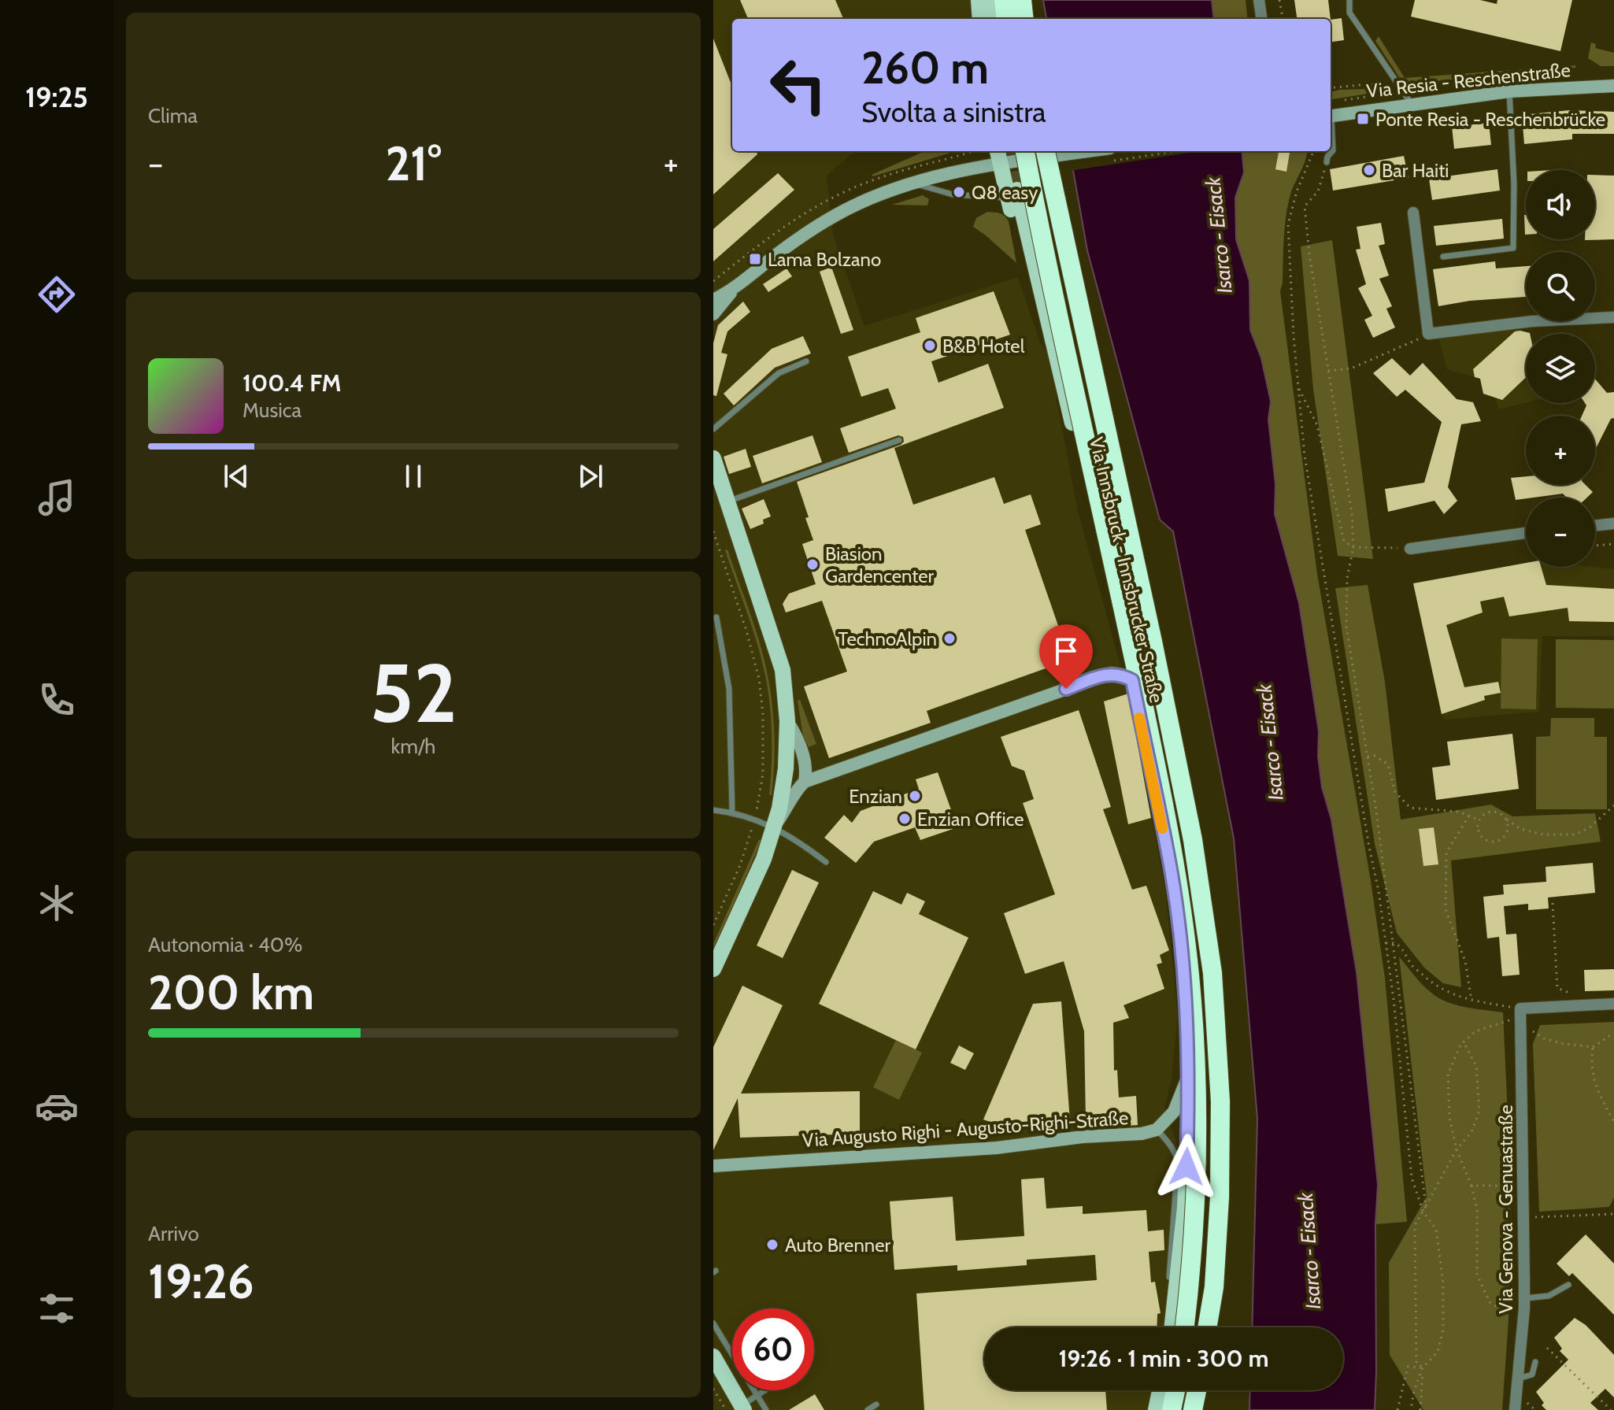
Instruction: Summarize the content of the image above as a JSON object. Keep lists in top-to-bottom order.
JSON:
{
  "streets": {
    "main road": ["Via Resia - Reschenstraße", "Via Innsbruck - Innsbrucker Straße", "Via Augusto Righi - Augusto-Righi-Straße"],
    "street": ["Via Genova - Genuastraße"]
  },
  "crossings": [
    ["Via Innsbruck - Innsbrucker Straße", "Via Augusto Righi - Augusto-Righi-Straße"]
  ],
  "water": ["Isarco - Eisack"],
  "places": {
    "transit": ["Ponte Resia - Reschenbrücke", "Lama Bolzano"],
    "other": [
      "Bar Haiti",
      "Q8 easy",
      "B&B Hotel",
      "Biasion Gardencenter",
      "TechnoAlpin",
      "Enzian",
      "Enzian Office",
      "Auto Brenner"
    ]
  },
  "page": {
    "tabs": "19:25",
    "tile": [
      "Clima",
      ["52", "km/h"],
      ["Autonomia · 40%", "200 km"],
      ["Arrivo", "19:26"]
    ],
    "turn": ["260 m", "Svolta a sinistra"],
    "heat": ["−", "21°", "+"],
    "map_buttons": ["+", "−"],
    "song": ["100.4 FM", "Musica"],
    "limit": "60",
    "trip": "19:26 · 1 min · 300 m"
  }
}
